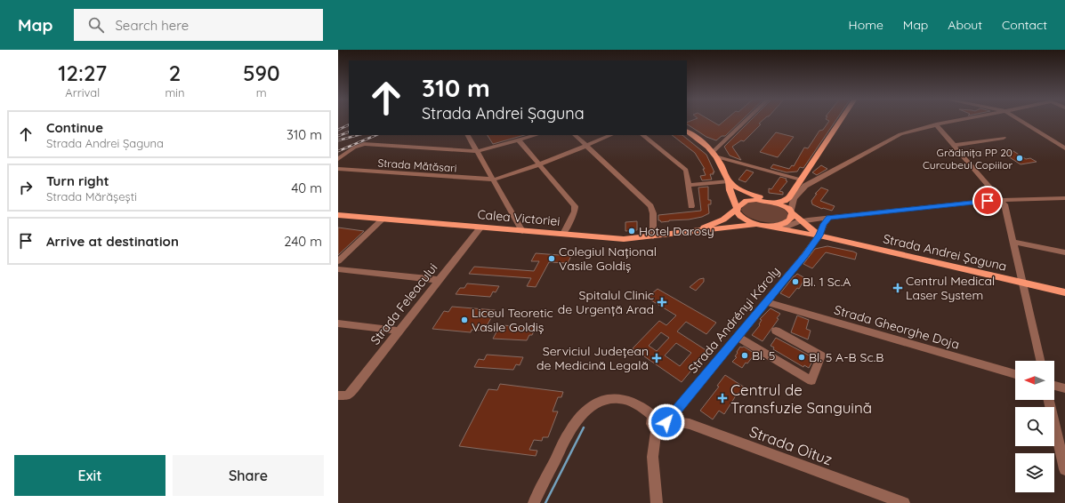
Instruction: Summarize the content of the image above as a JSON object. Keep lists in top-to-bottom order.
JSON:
{
  "streets": {
    "main road": ["Calea Victoriei", "Strada Andrei Șaguna"],
    "street": [
      "Strada Mătăsari",
      "Strada Feleacului",
      "Strada Andrényi Károly",
      "Strada Gheorghe Doja",
      "Strada Oituz"
    ]
  },
  "crossings": [
    ["Calea Victoriei", "Strada Andrei Șaguna"],
    ["Calea Victoriei", "Strada Feleacului"],
    ["Strada Andrei Șaguna", "Strada Andrényi Károly"],
    ["Strada Andrényi Károly", "Strada Gheorghe Doja"],
    ["Strada Andrényi Károly", "Strada Oituz"]
  ],
  "places": {
    "other": [
      "Grădinița PP 20 Curcubeul Copiilor",
      "Hotel Darosy",
      "Colegiul Național Vasile Goldiș",
      "Bl. 1 Sc.A",
      "Liceul Teoretic Vasile Goldiș",
      "Bl. 5",
      "Bl. 5 A-B Sc.B"
    ],
    "health": [
      "Centrul Medical Laser System",
      "Spitalul Clinic de Urgență Arad",
      "Serviciul Județean de Medicină Legală",
      "Centrul de Transfuzie Sanguină"
    ]
  },
  "north": "left",
  "page": {
    "header": "Map",
    "search": "Search here",
    "nav": [
      "Home",
      "Map",
      "About",
      "Contact"
    ],
    "eta": [
      "12:27",
      "Arrival",
      "2",
      "min",
      "590",
      "m"
    ],
    "turn": ["310 m", "Strada Andrei Șaguna"],
    "list": [
      {
        "name": "Continue",
        "note": "Strada Andrei Șaguna",
        "value": "310 m"
      },
      {
        "name": "Turn right",
        "note": "Strada Mărășești",
        "value": "40 m"
      },
      {
        "name": "Arrive at destination",
        "value": "240 m"
      }
    ],
    "buttons": ["Exit", "Share"]
  }
}
